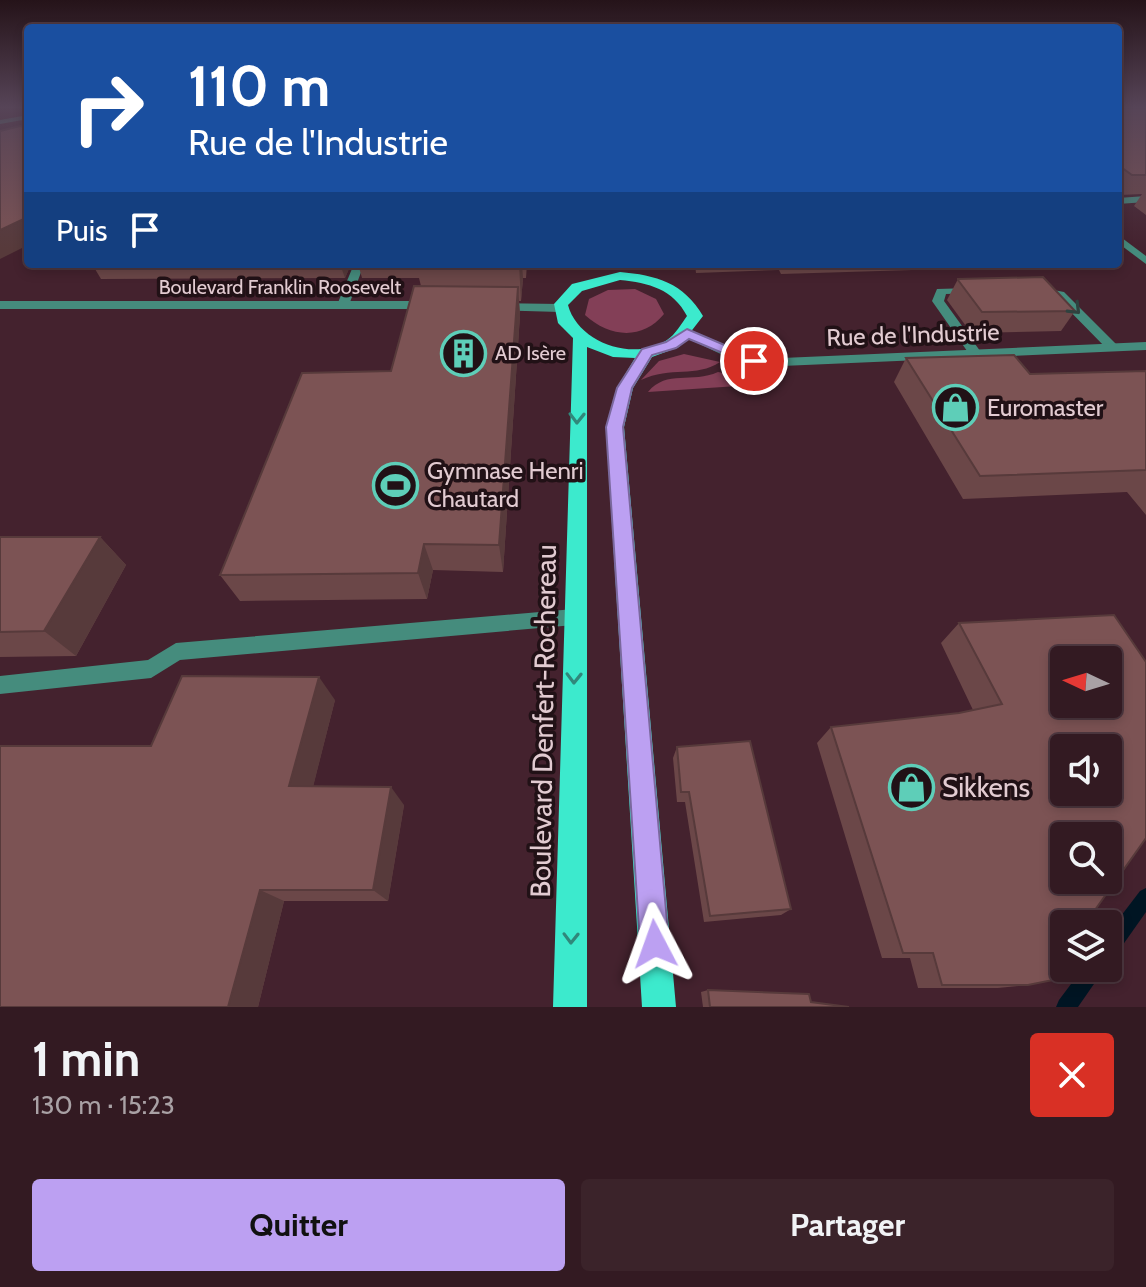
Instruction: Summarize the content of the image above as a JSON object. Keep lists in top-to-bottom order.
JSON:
{
  "streets": {
    "main road": ["Boulevard Denfert-Rochereau"],
    "street": ["Boulevard Franklin Roosevelt", "Rue de l'Industrie"]
  },
  "crossings": [
    ["Rue de l'Industrie", "Boulevard Denfert-Rochereau"]
  ],
  "places": {
    "building": ["AD Isère"],
    "shop": ["Euromaster", "Sikkens"],
    "sports": ["Gymnase Henri Chautard"]
  },
  "north": "left",
  "page": {
    "turn": ["110 m", "Rue de l'Industrie"],
    "then": "Puis",
    "heading": ["1 min", "130 m · 15:23"],
    "buttons": ["Quitter", "Partager"]
  }
}
